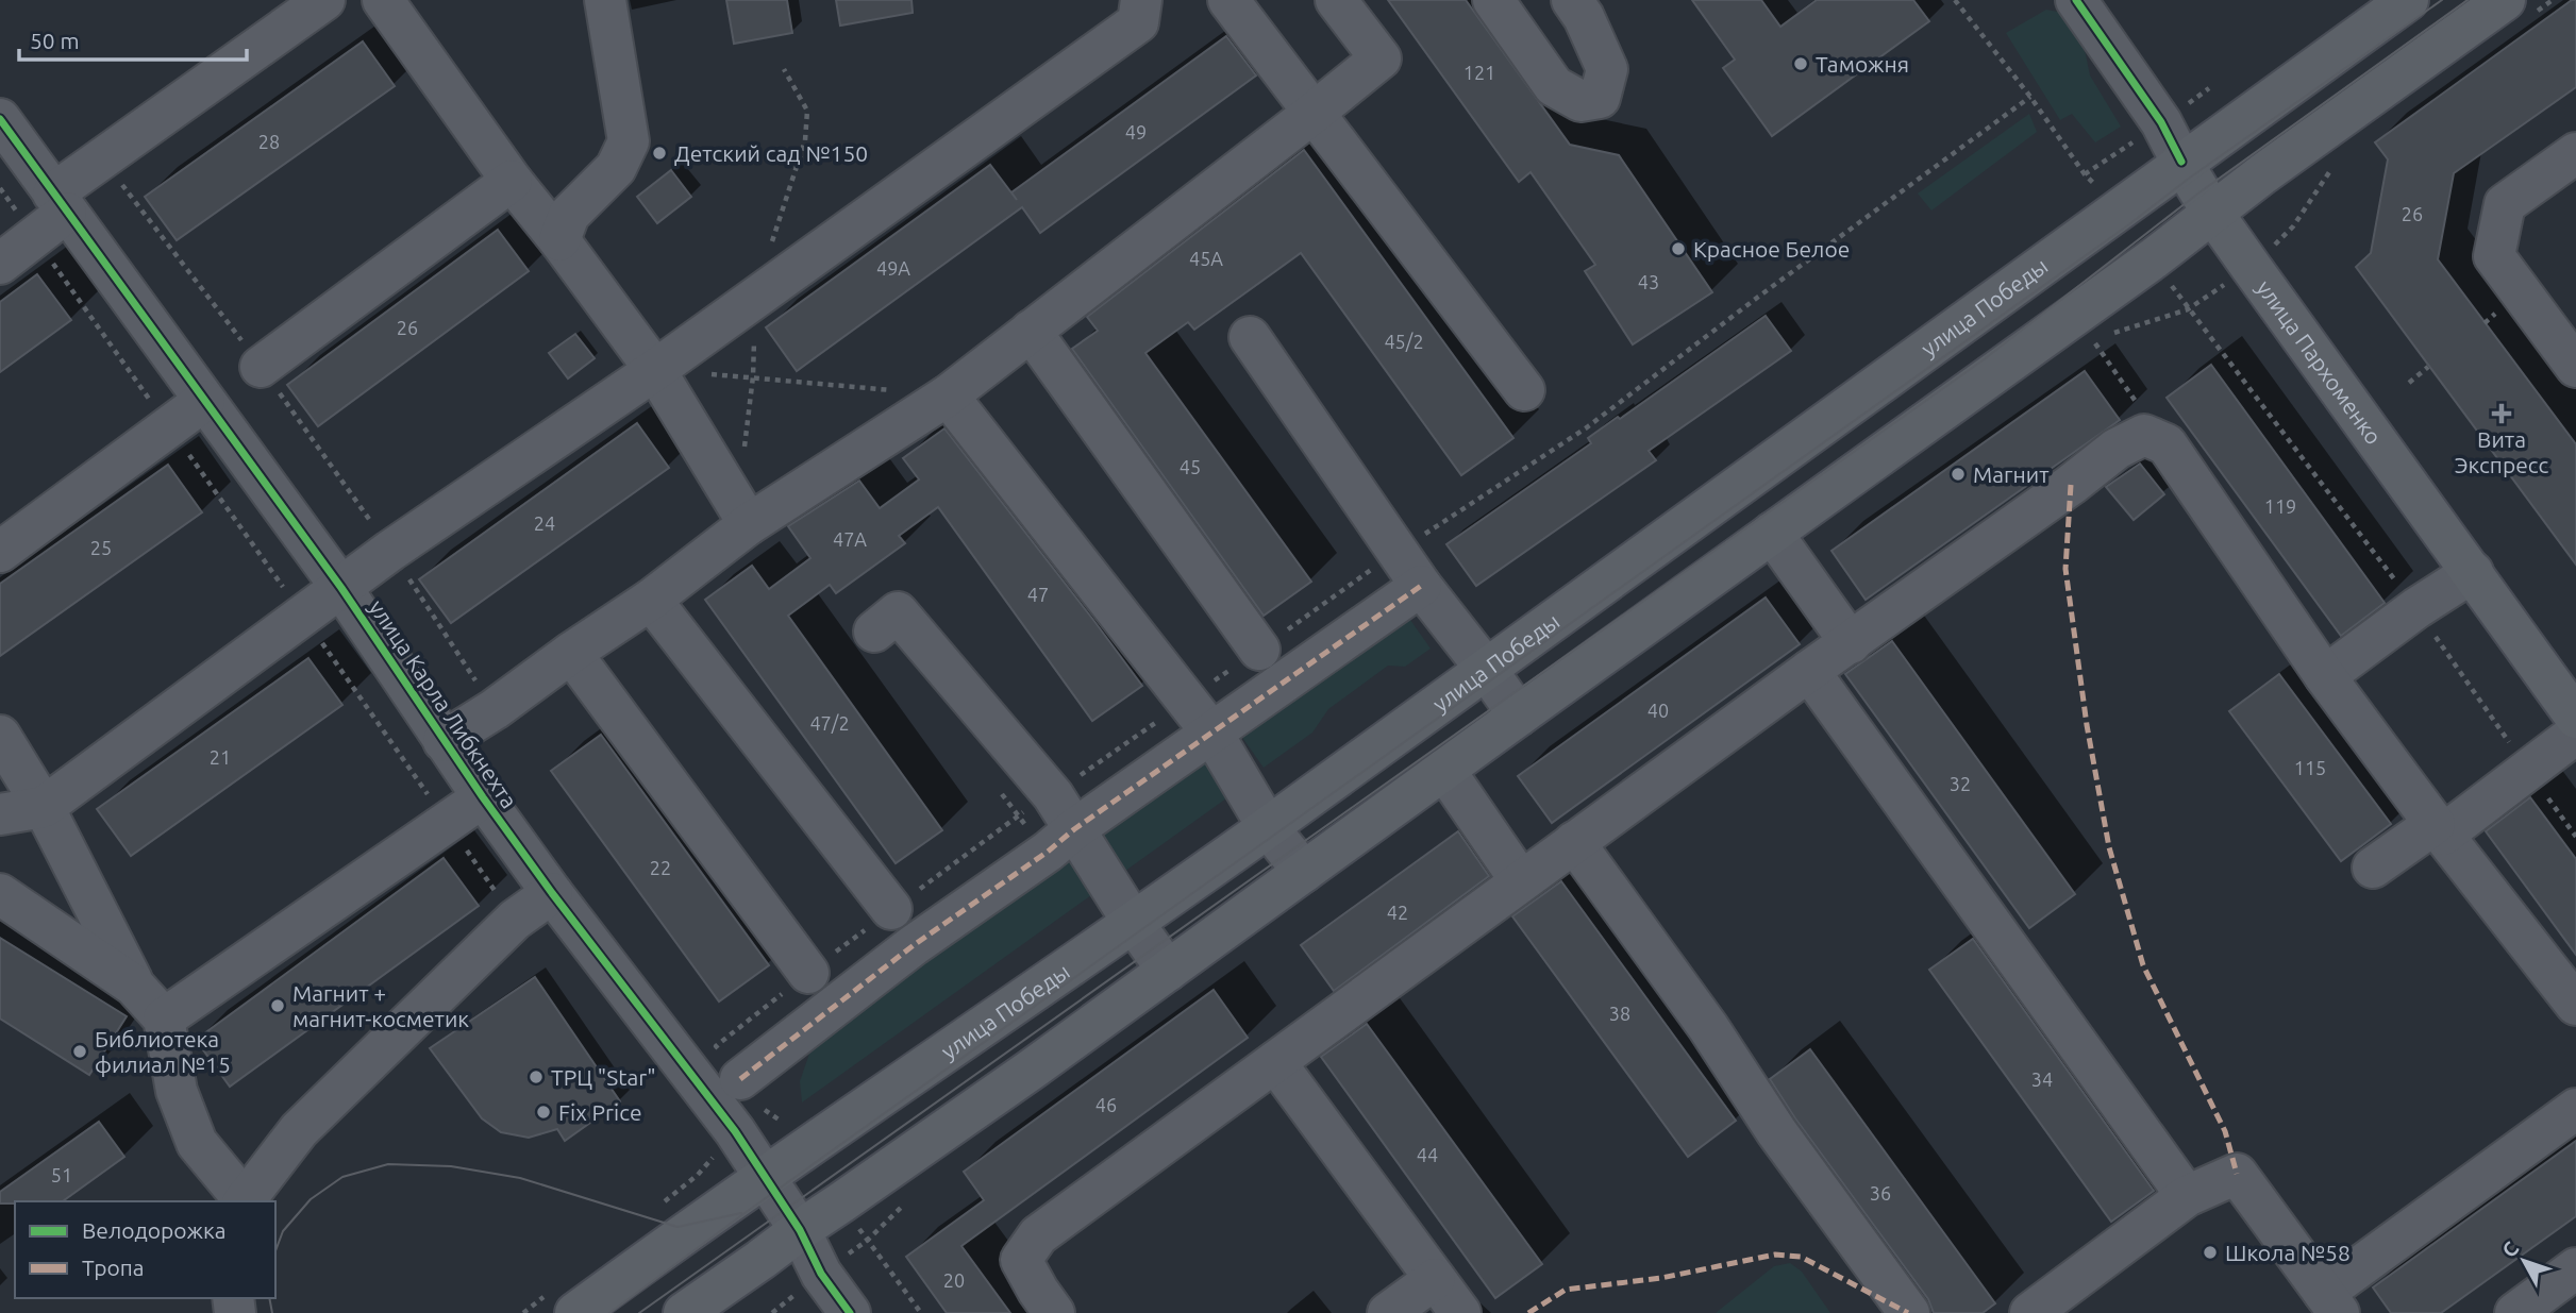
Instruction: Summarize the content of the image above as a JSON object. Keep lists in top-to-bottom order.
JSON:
{
  "streets": {
    "main road": ["улица Победы", "улица Пархоменко"],
    "street": ["улица Карла Либкнехта"]
  },
  "crossings": [
    ["улица Победы", "улица Пархоменко"],
    ["улица Победы", "улица Карла Либкнехта"]
  ],
  "places": {
    "other": [
      "Таможня",
      "Детский сад №150",
      "Красное Белое",
      "Магнит",
      "Магнит + магнит-косметик",
      "Библиотека филиал №15",
      "ТРЦ \"Star\"",
      "Fix Price",
      "Школа №58"
    ],
    "health": ["Вита Экспресс"]
  },
  "house_numbers": [
    "121",
    "49",
    "28",
    "26",
    "45А",
    "49А",
    "43",
    "26",
    "45/2",
    "45",
    "119",
    "24",
    "47А",
    "25",
    "47",
    "40",
    "47/2",
    "21",
    "115",
    "32",
    "22",
    "42",
    "38",
    "34",
    "46",
    "44",
    "51",
    "36",
    "20"
  ],
  "legend": ["Велодорожка", "Тропа"],
  "scale_bar": "50 m",
  "north": "top left"
}
